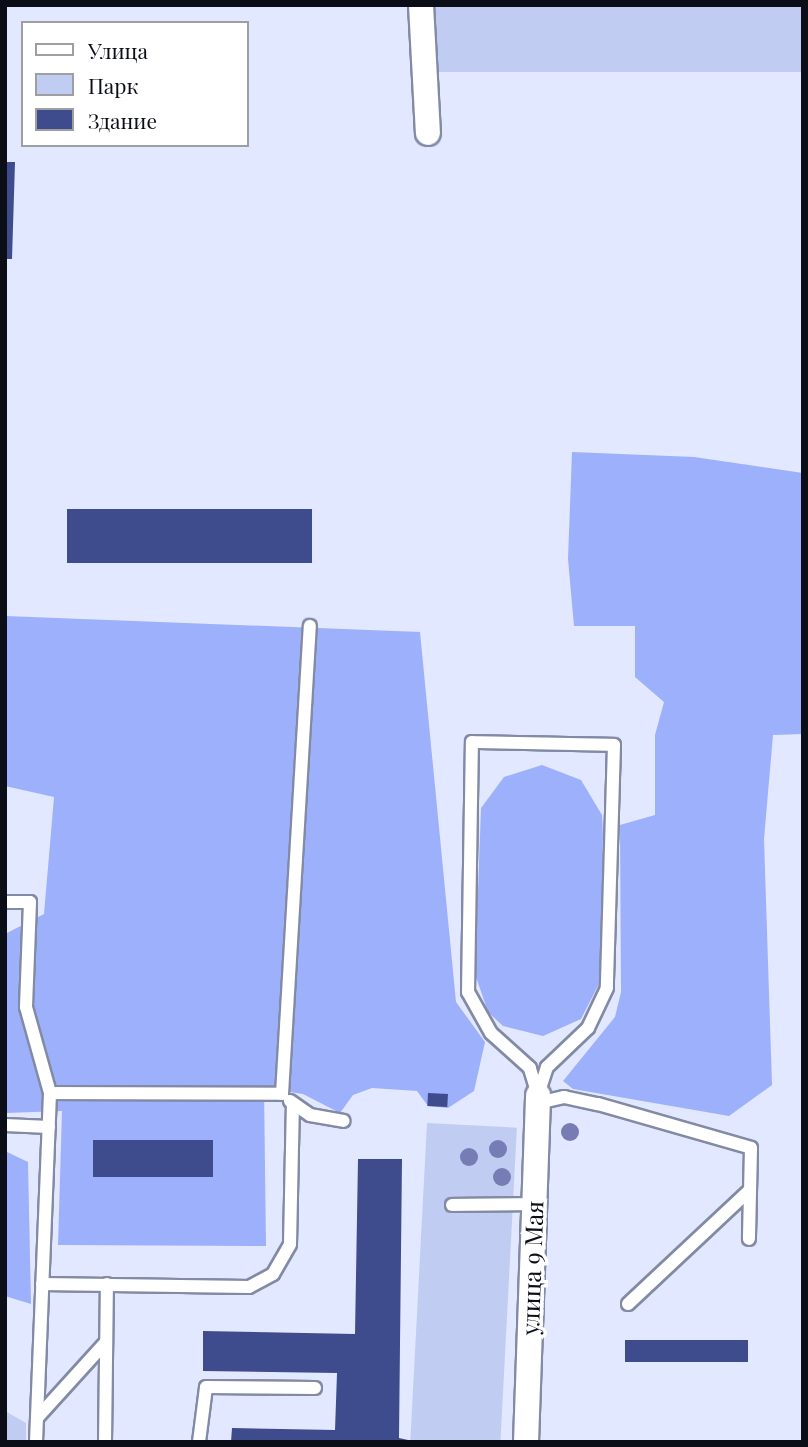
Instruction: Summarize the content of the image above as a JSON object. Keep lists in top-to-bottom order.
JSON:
{
  "streets": {
    "street": ["улица 9 Мая"]
  },
  "legend": ["Улица", "Парк", "Здание"]
}
